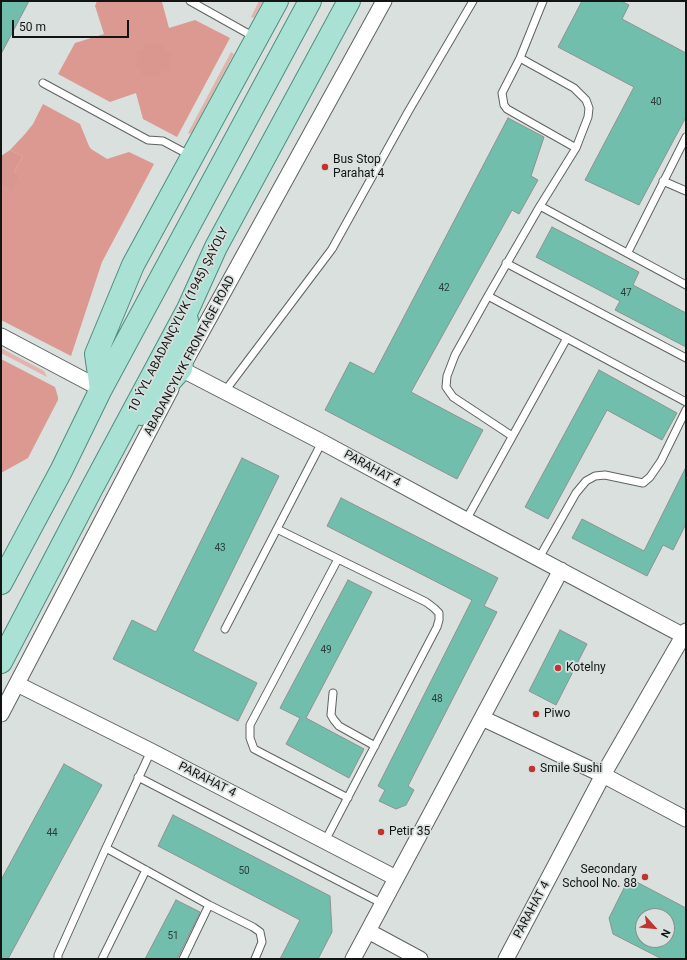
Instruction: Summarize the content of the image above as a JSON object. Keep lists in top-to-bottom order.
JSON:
{
  "streets": {
    "main road": ["10 ÝYL ABADANÇYLYK (1945) ŞAÝOLY"],
    "street": ["ABADANCYLYK FRONTAGE ROAD", "PARAHAT 4"]
  },
  "crossings": [
    ["ABADANCYLYK FRONTAGE ROAD", "PARAHAT 4"]
  ],
  "places": [
    "Bus Stop Parahat 4",
    "Kotelny",
    "Piwo",
    "Smile Sushi",
    "Petir 35",
    "Secondary School No. 88"
  ],
  "house_numbers": [
    "40",
    "42",
    "47",
    "43",
    "49",
    "48",
    "44",
    "50",
    "51"
  ],
  "scale_bar": "50 m",
  "north": "bottom right"
}
